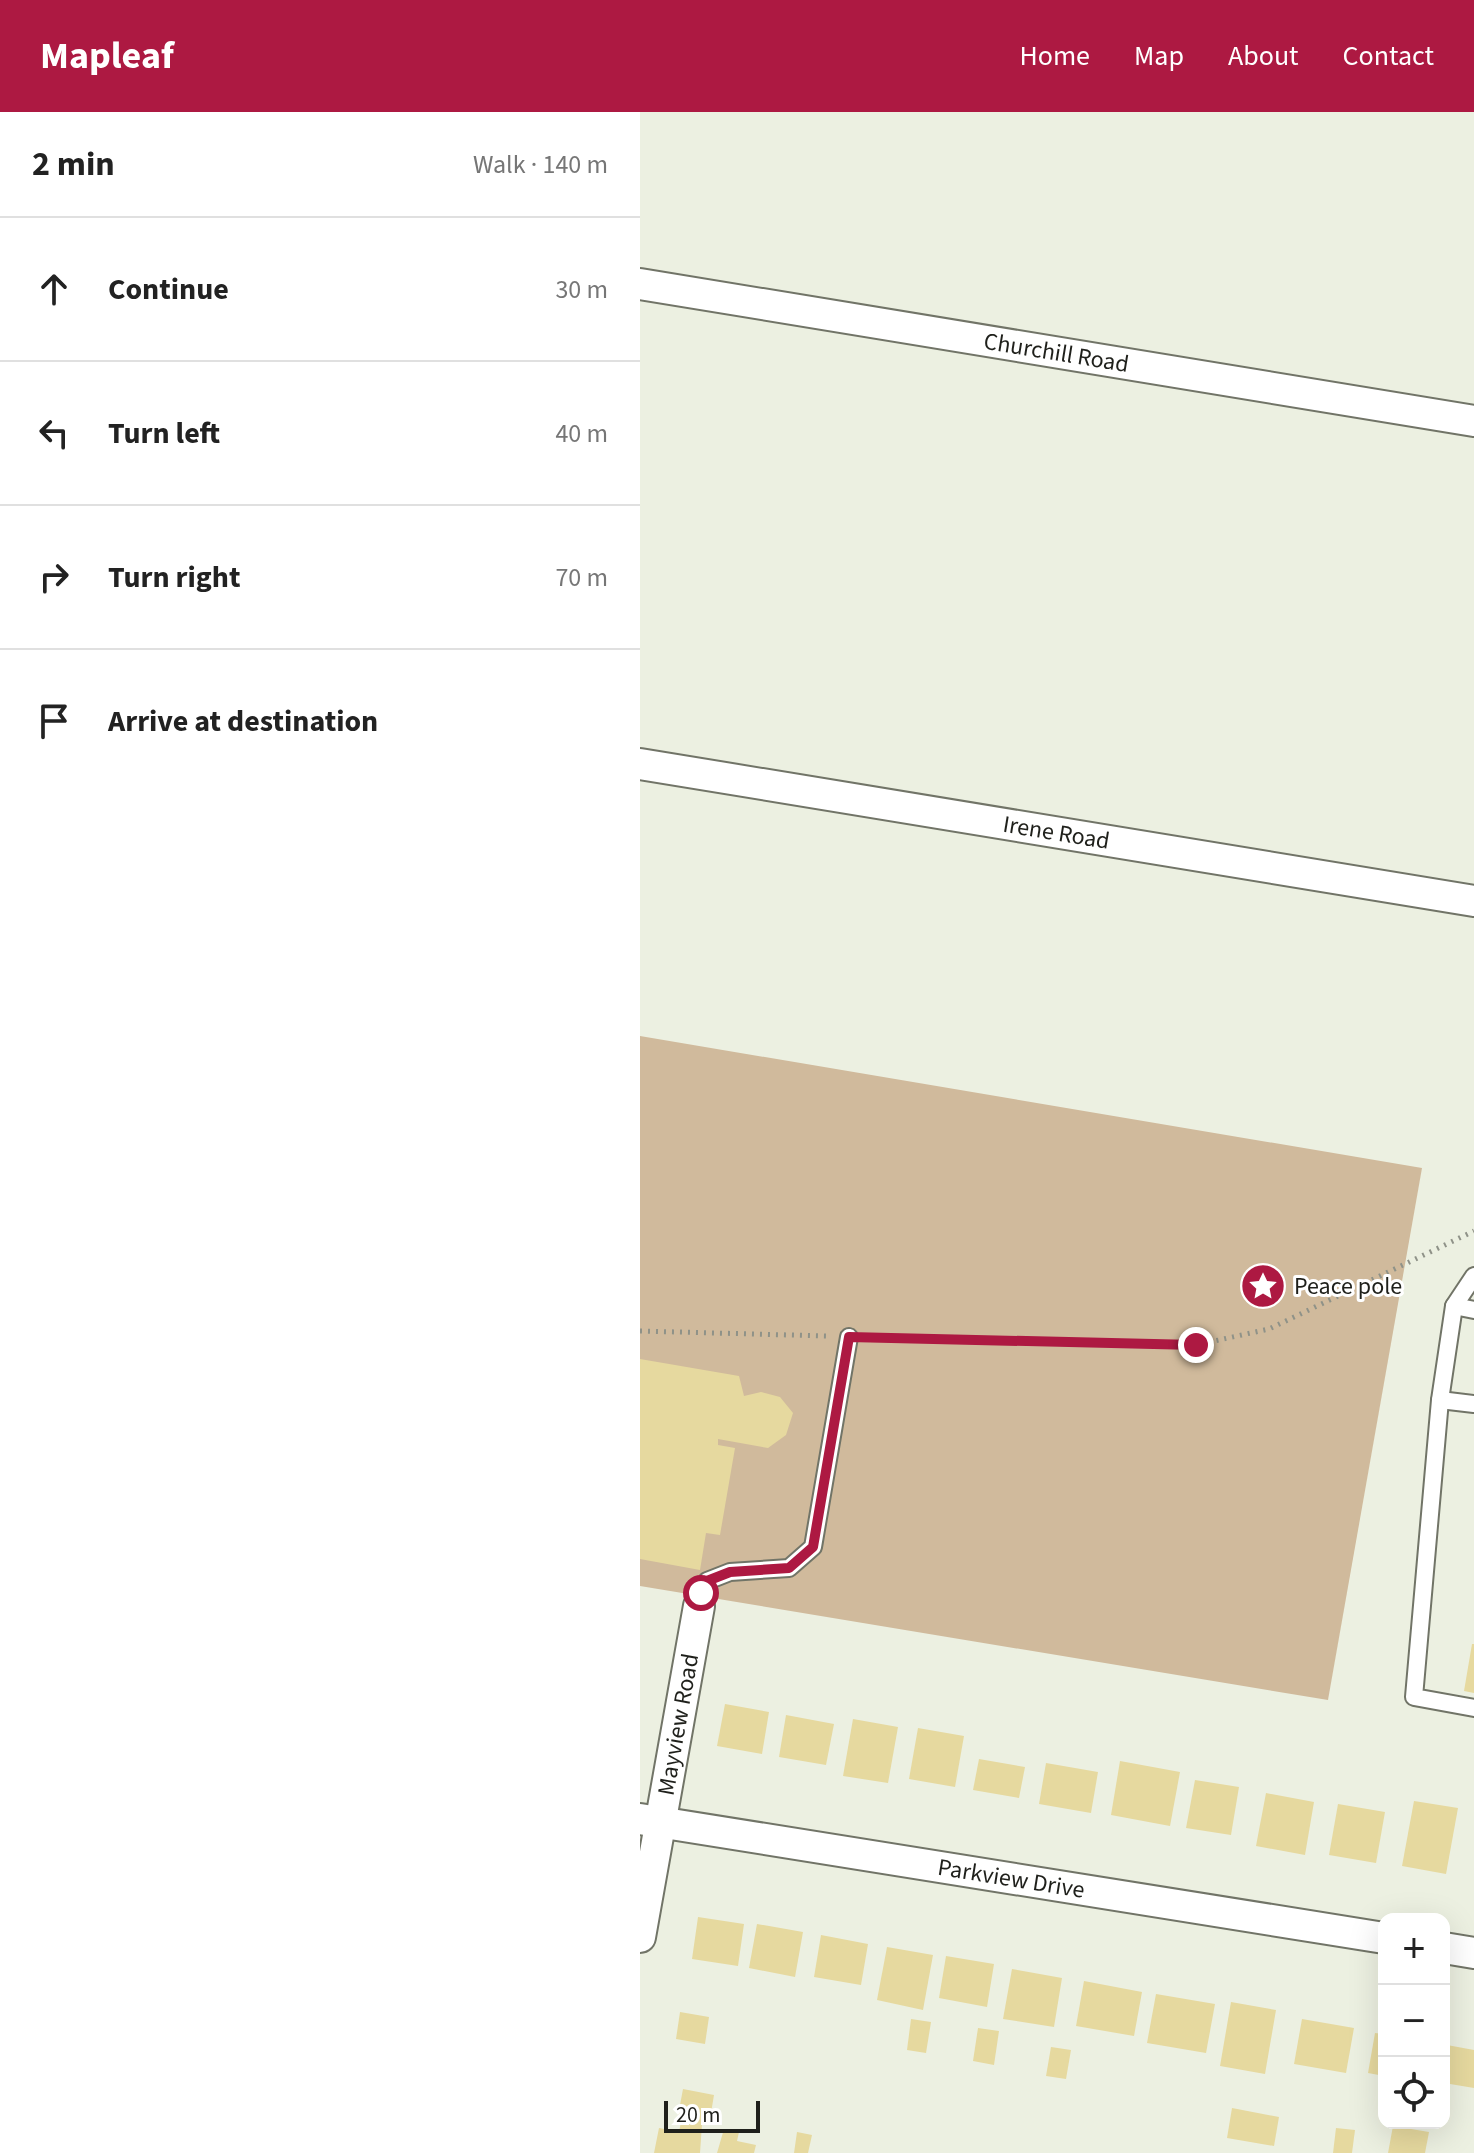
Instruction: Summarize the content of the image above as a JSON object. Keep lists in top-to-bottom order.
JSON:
{
  "streets": {
    "street": [
      "Churchill Road",
      "Irene Road",
      "Mayview Road",
      "Parkview Drive"
    ]
  },
  "crossings": [
    ["Mayview Road", "Parkview Drive"]
  ],
  "places": {
    "place": ["Peace pole"]
  },
  "scale_bar": "20 m",
  "page": {
    "header": "Mapleaf",
    "nav": [
      "Home",
      "Map",
      "About",
      "Contact"
    ],
    "heading": ["2 min", "Walk · 140 m"],
    "list": [
      ["Continue", "30 m"],
      ["Turn left", "40 m"],
      ["Turn right", "70 m"],
      "Arrive at destination"
    ],
    "map_buttons": ["+", "−"],
    "scale": "20 m"
  }
}
